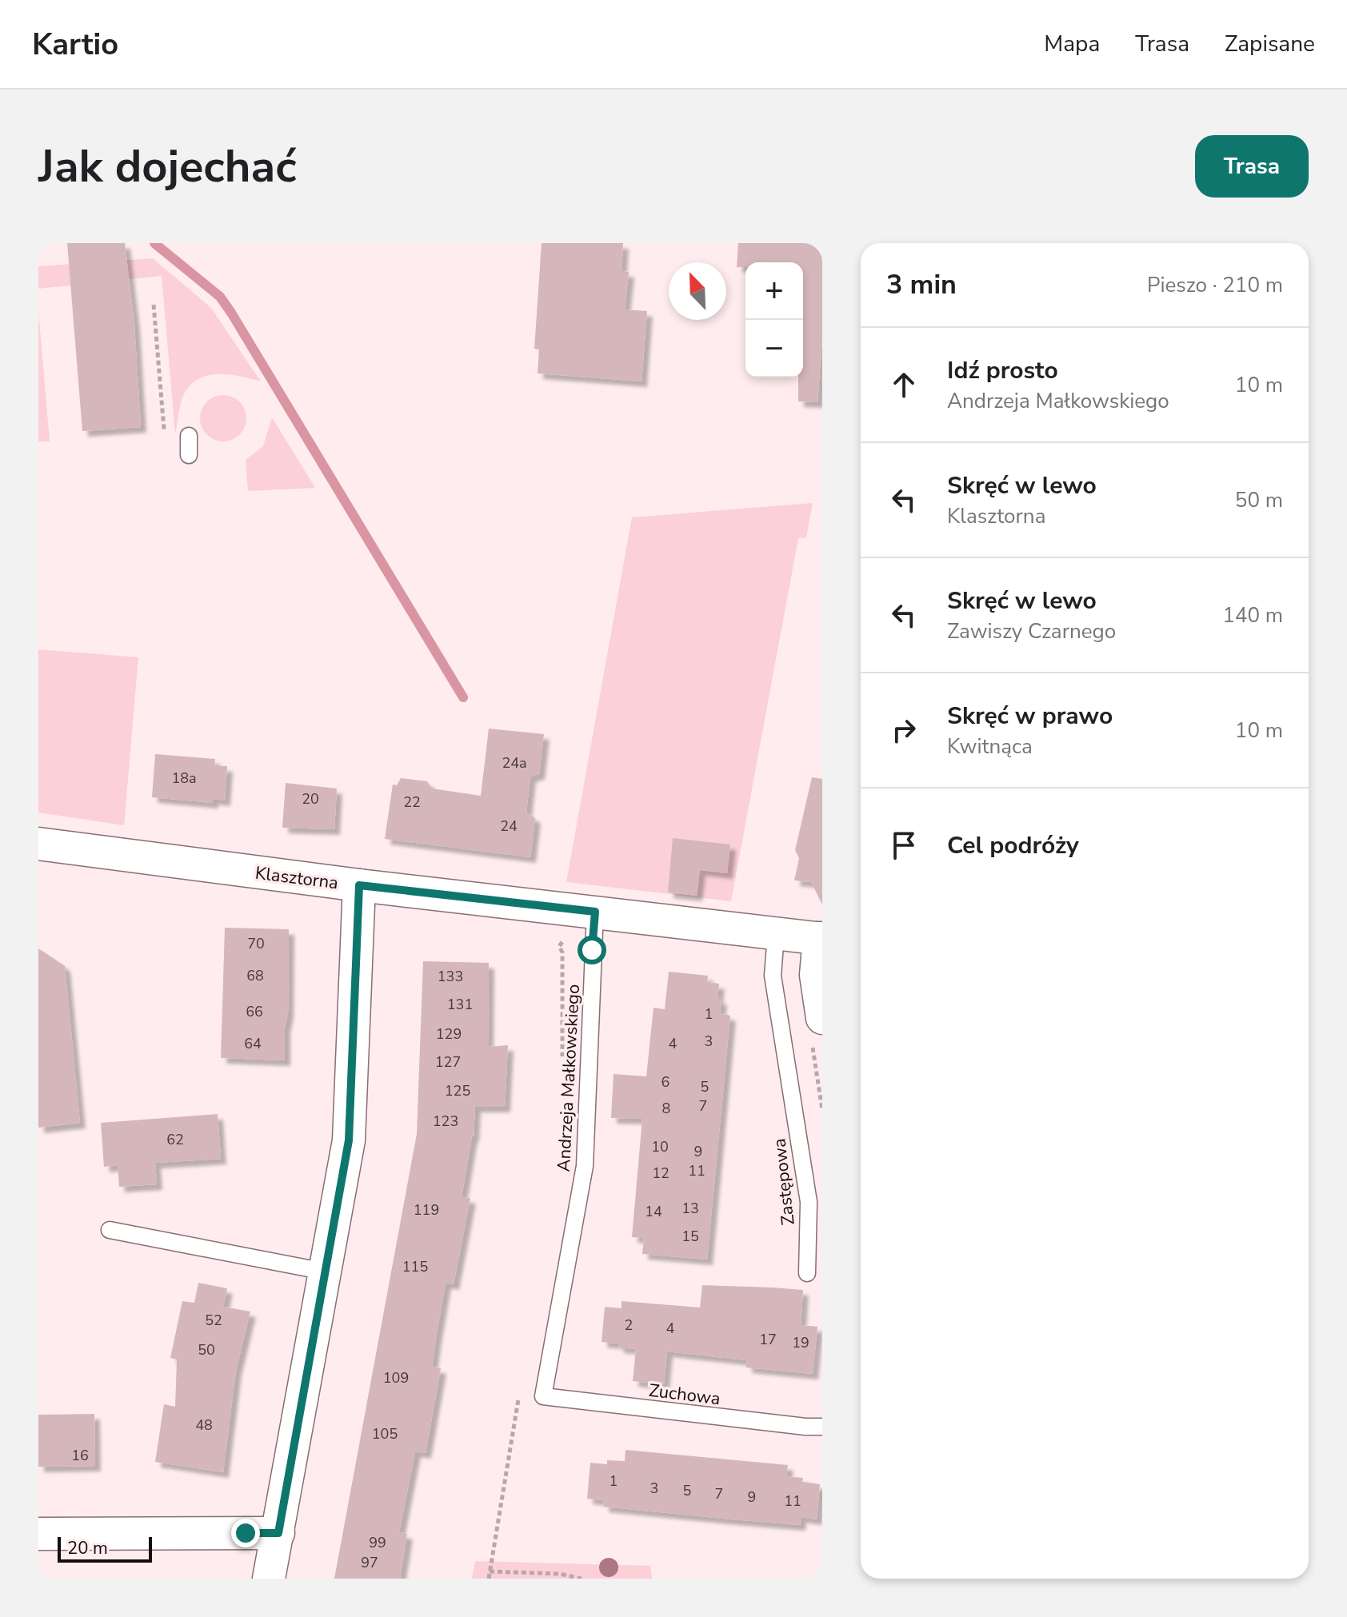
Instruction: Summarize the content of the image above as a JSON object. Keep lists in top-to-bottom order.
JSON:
{
  "streets": {
    "street": ["Klasztorna"],
    "lane": ["Andrzeja Małkowskiego", "Zastępowa", "Zuchowa"]
  },
  "crossings": [
    ["Klasztorna", "Andrzeja Małkowskiego"],
    ["Klasztorna", "Zastępowa"],
    ["Andrzeja Małkowskiego", "Zuchowa"]
  ],
  "house_numbers": [
    "24a",
    "18a",
    "20",
    "22",
    "24",
    "70",
    "68",
    "133",
    "131",
    "66",
    "1",
    "129",
    "3",
    "64",
    "4",
    "127",
    "6",
    "5",
    "125",
    "7",
    "8",
    "123",
    "62",
    "10",
    "9",
    "11",
    "12",
    "13",
    "119",
    "14",
    "15",
    "115",
    "52",
    "2",
    "4",
    "17",
    "19",
    "50",
    "109",
    "48",
    "105",
    "16",
    "1",
    "3",
    "5",
    "7",
    "9",
    "11",
    "99",
    "97"
  ],
  "scale_bar": "20 m",
  "north": "top left",
  "page": {
    "header": "Kartio",
    "nav": ["Mapa", "Trasa", "Zapisane"],
    "buttons": "Trasa",
    "title": "Jak dojechać",
    "heading": ["3 min", "Pieszo · 210 m"],
    "map_buttons": ["+", "−"],
    "list": [
      ["Idź prosto", "Andrzeja Małkowskiego", "10 m"],
      ["Skręć w lewo", "Klasztorna", "50 m"],
      ["Skręć w lewo", "Zawiszy Czarnego", "140 m"],
      ["Skręć w prawo", "Kwitnąca", "10 m"],
      "Cel podróży"
    ],
    "scale": "20 m"
  }
}
